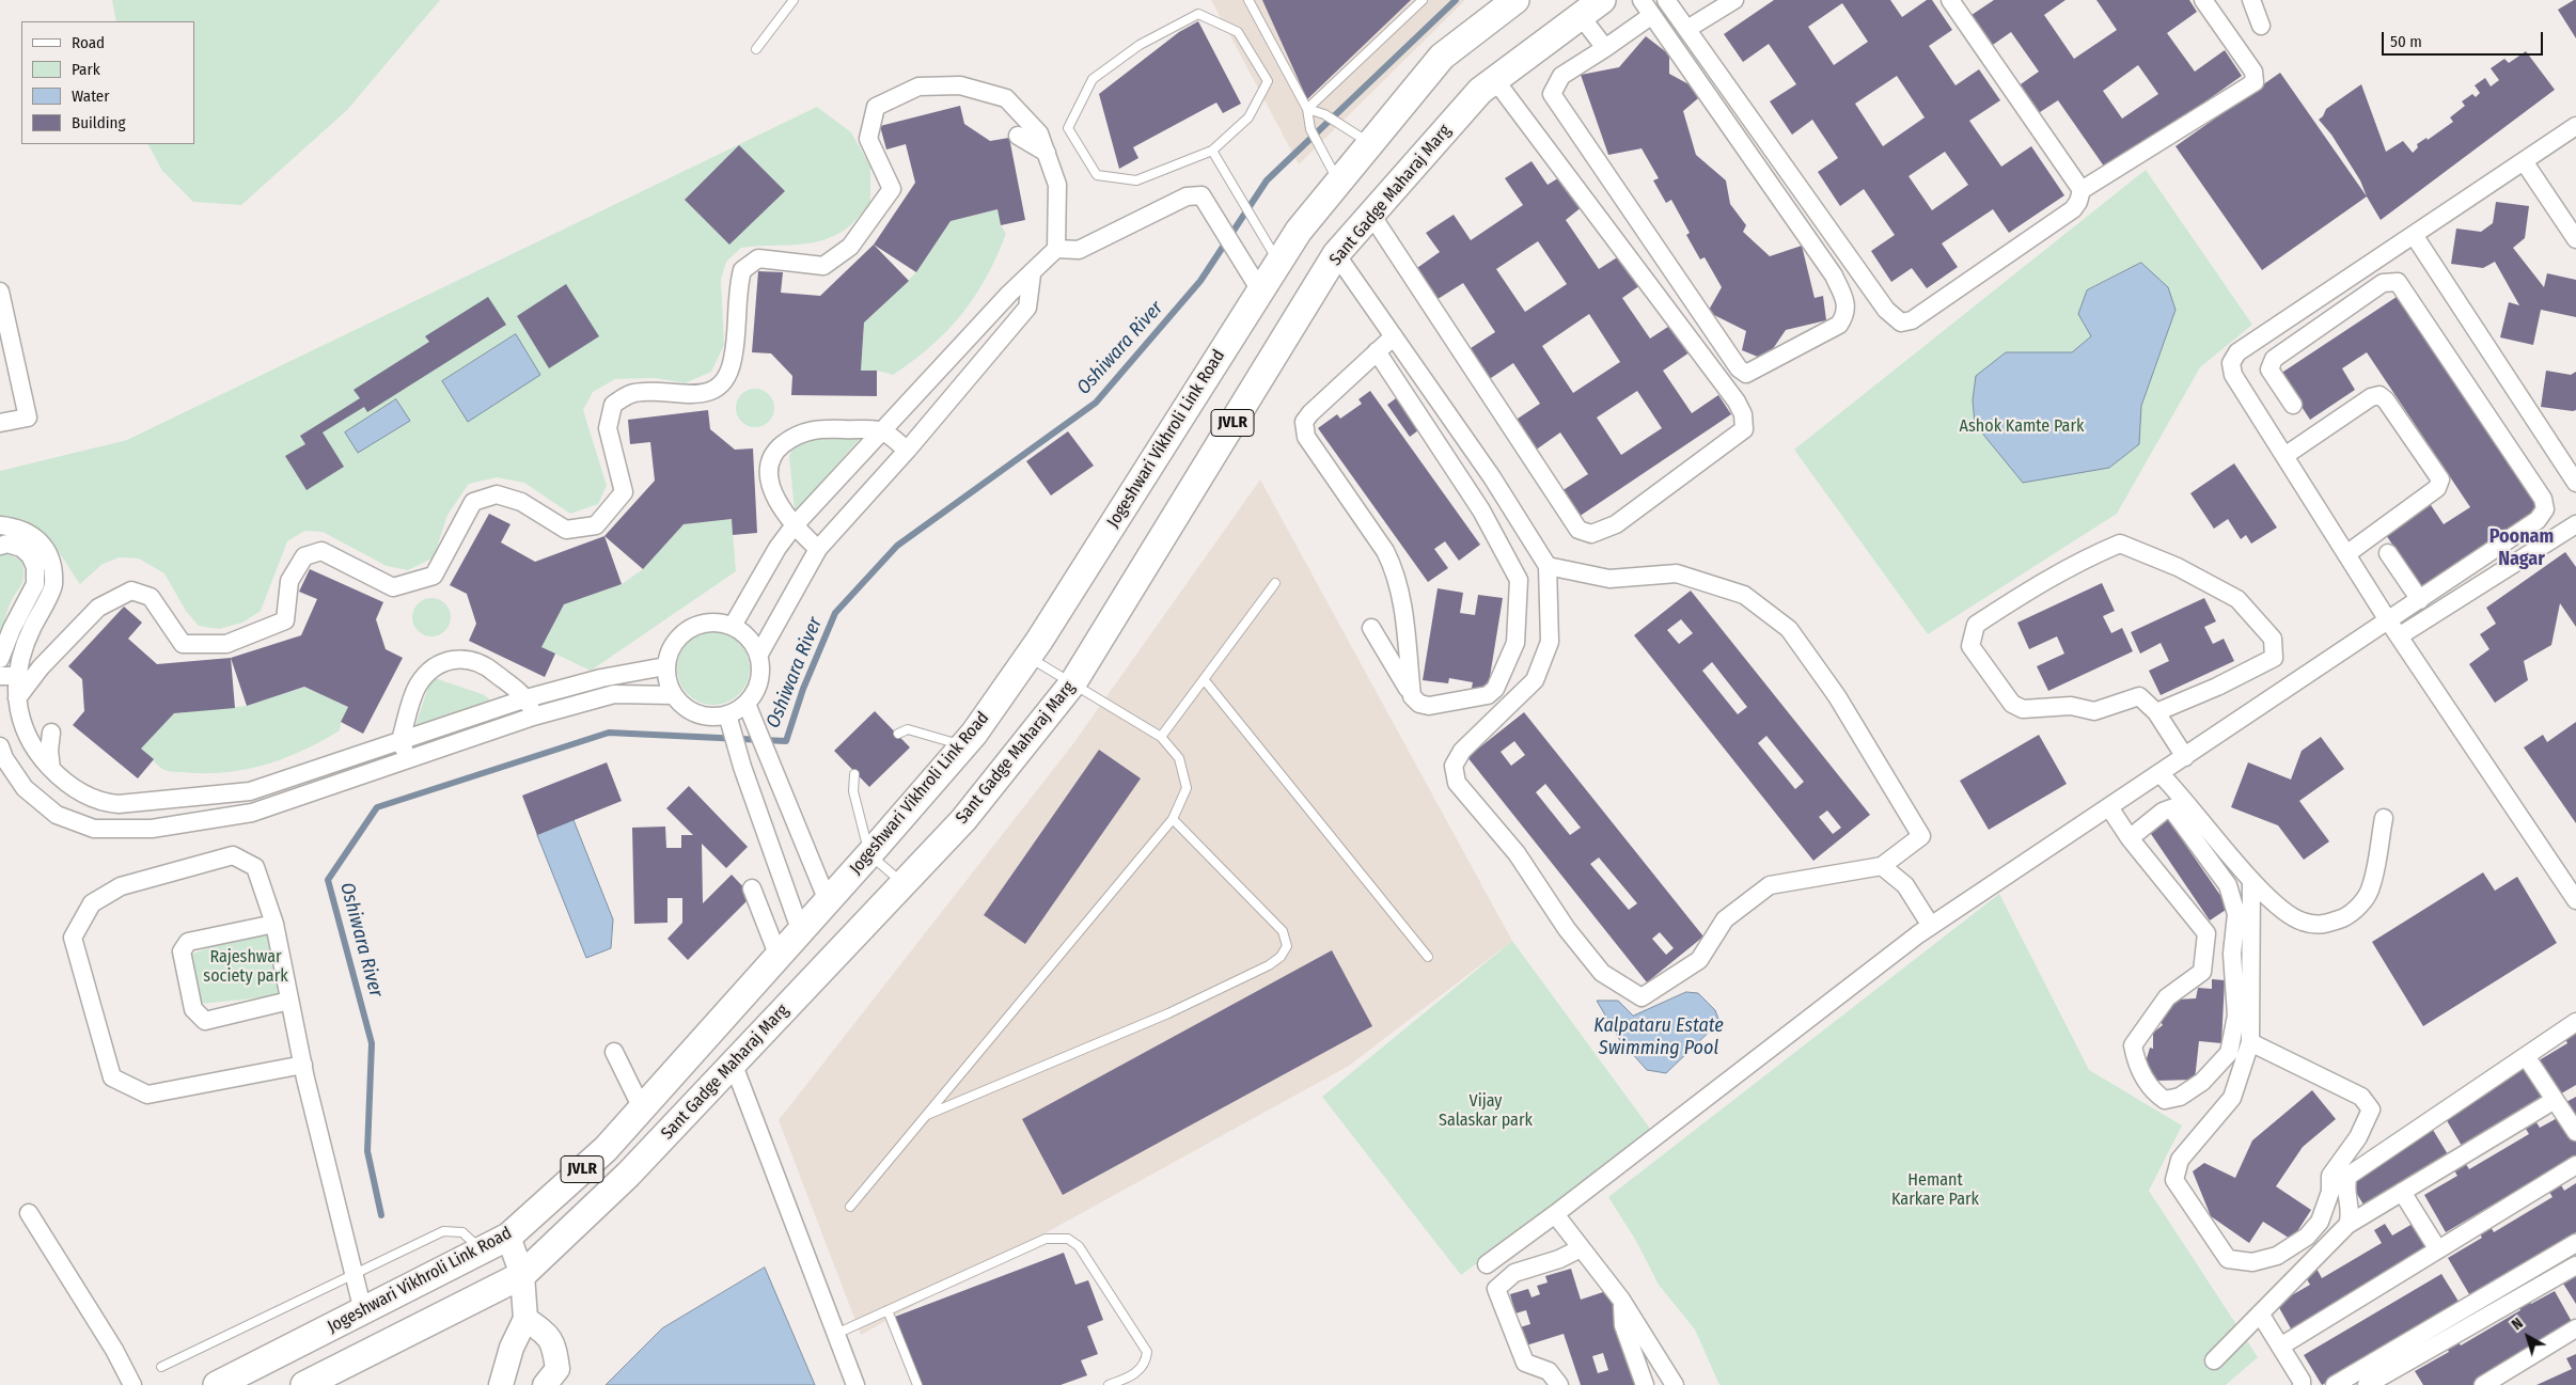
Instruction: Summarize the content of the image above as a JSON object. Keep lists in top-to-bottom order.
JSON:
{
  "streets": {
    "main road": ["Sant Gadge Maharaj Marg", "JVLR", "Jogeshwari Vikhroli Link Road"]
  },
  "districts": ["Poonam Nagar"],
  "water": ["Oshiwara River", "Kalpataru Estate Swimming Pool"],
  "parks": [
    "Ashok Kamte Park",
    "Rajeshwar society park",
    "Vijay Salaskar park",
    "Hemant Karkare Park"
  ],
  "legend": [
    "Road",
    "Park",
    "Water",
    "Building"
  ],
  "scale_bar": "50 m",
  "north": "top left"
}
